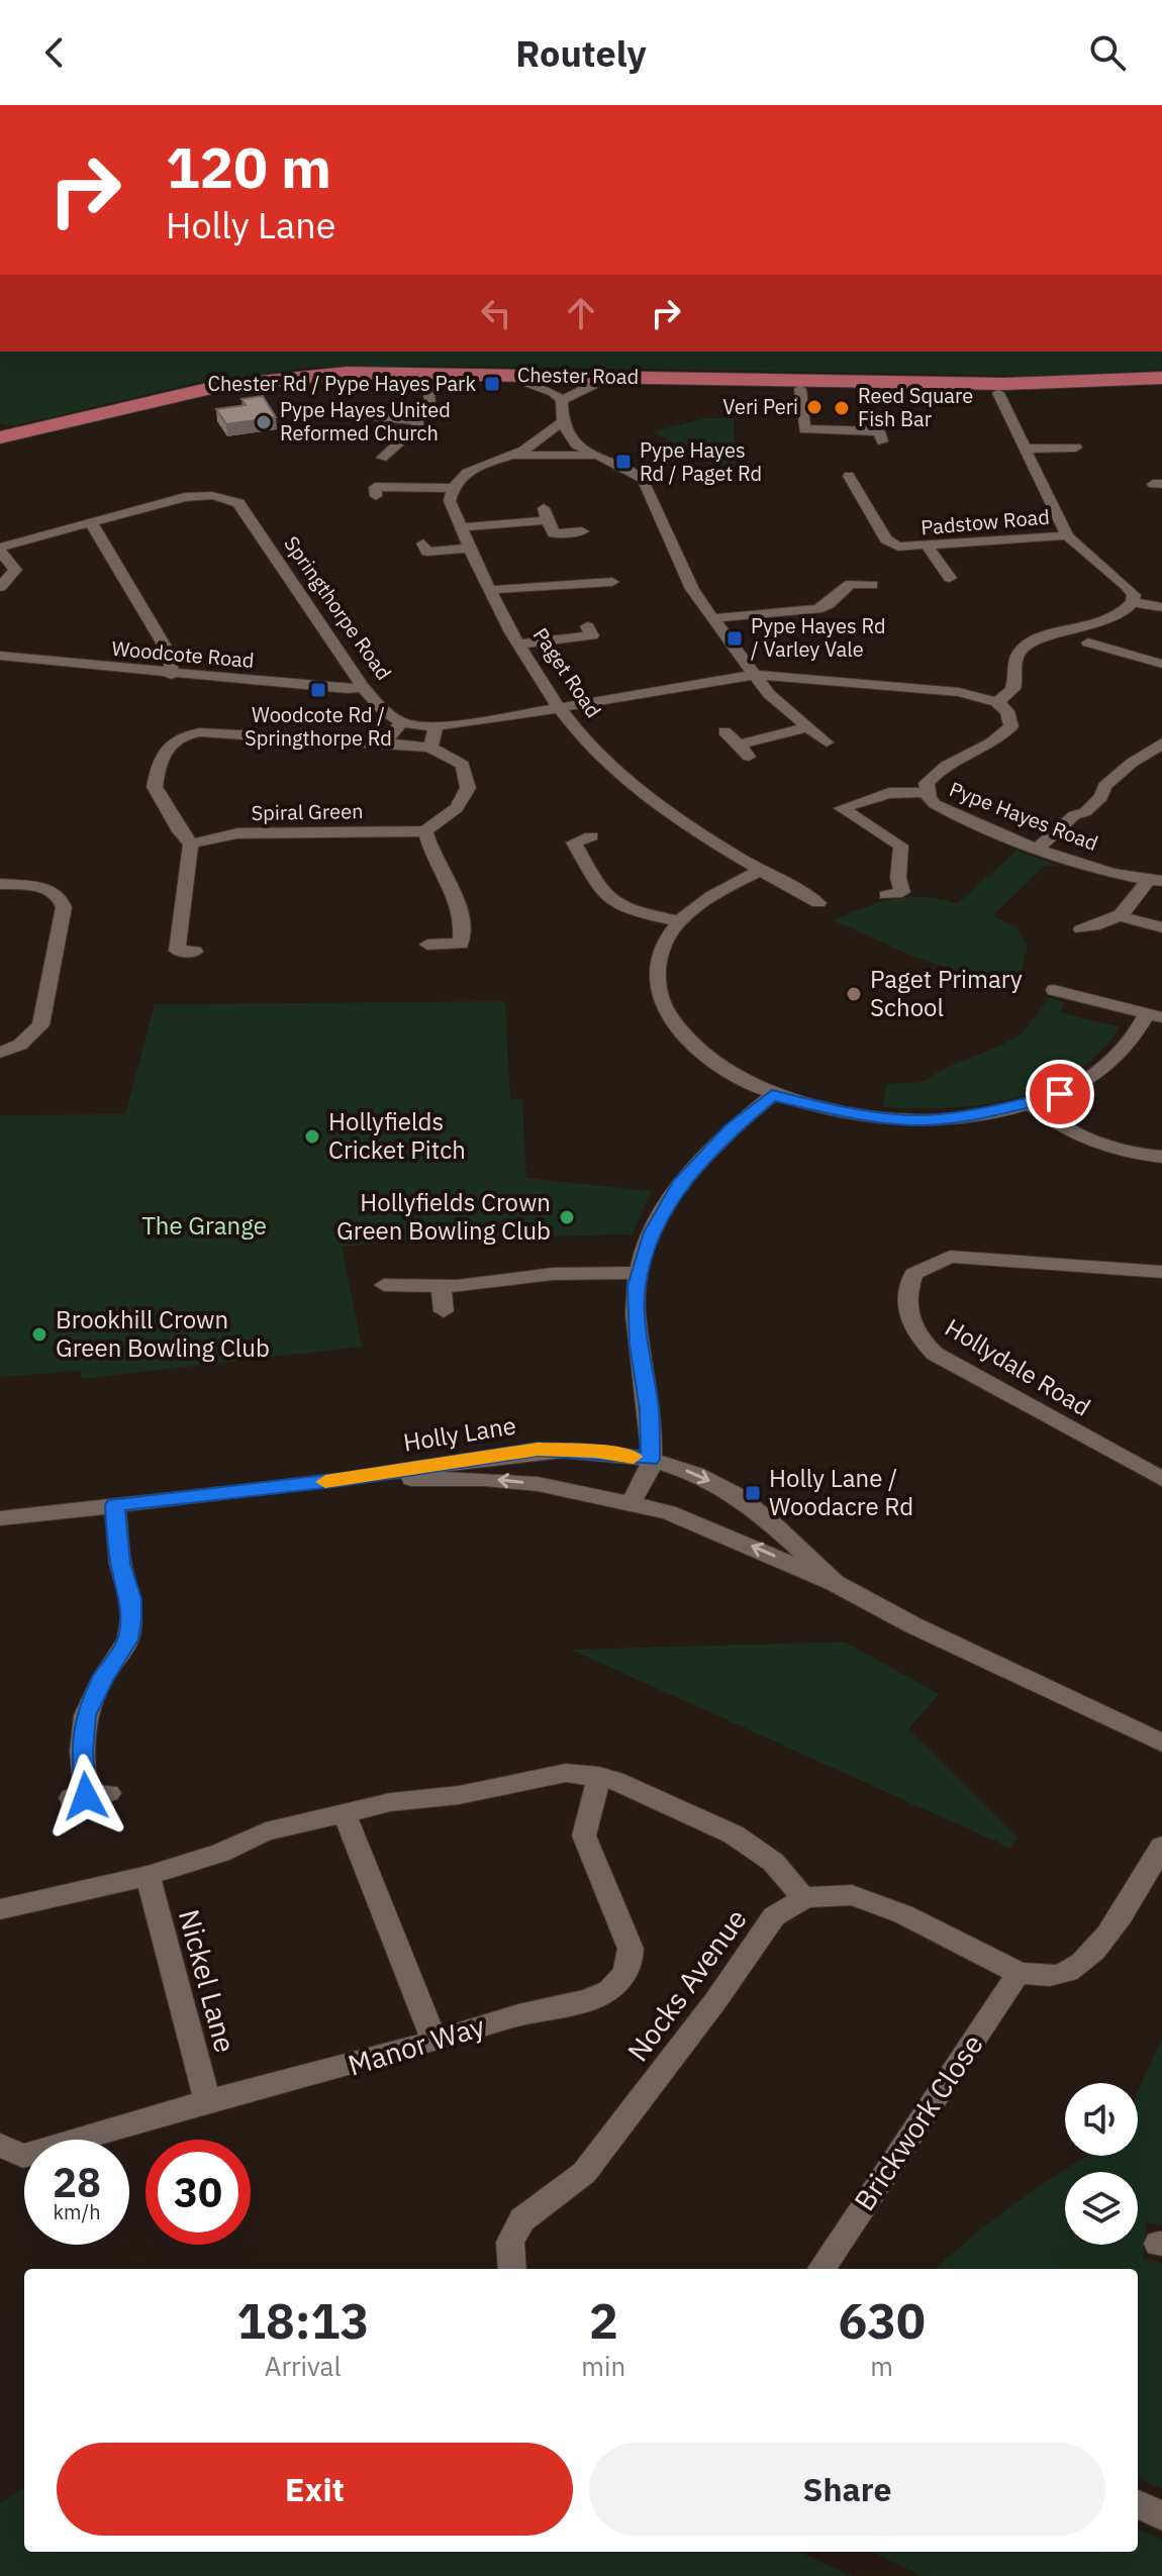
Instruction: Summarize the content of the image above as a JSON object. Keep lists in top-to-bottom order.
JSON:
{
  "streets": {
    "highway": ["Chester Road"],
    "street": [
      "Padstow Road",
      "Springthorpe Road",
      "Woodcote Road",
      "Paget Road",
      "Spiral Green",
      "Pype Hayes Road",
      "Hollydale Road",
      "Holly Lane",
      "Nickel Lane",
      "Nocks Avenue",
      "Manor Way",
      "Brickwork Close"
    ]
  },
  "crossings": [
    ["Springthorpe Road", "Woodcote Road"],
    ["Nickel Lane", "Manor Way"],
    ["Nocks Avenue", "Brickwork Close"]
  ],
  "parks": ["The Grange"],
  "places": {
    "transit": [
      "Chester Rd / Pype Hayes Park",
      "Pype Hayes Rd / Paget Rd",
      "Pype Hayes Rd / Varley Vale",
      "Woodcote Rd / Springthorpe Rd",
      "Holly Lane / Woodacre Rd"
    ],
    "other": [
      "Veri Peri",
      "Reed Square Fish Bar",
      "Pype Hayes United Reformed Church",
      "Paget Primary School",
      "Hollyfields Cricket Pitch",
      "Hollyfields Crown Green Bowling Club",
      "Brookhill Crown Green Bowling Club"
    ]
  },
  "page": {
    "header": "Routely",
    "turn": ["120 m", "Holly Lane"],
    "speed": "28 km/h",
    "limit": "30",
    "eta": [
      "18:13",
      "Arrival",
      "2",
      "min",
      "630",
      "m"
    ],
    "buttons": ["Exit", "Share"]
  }
}
